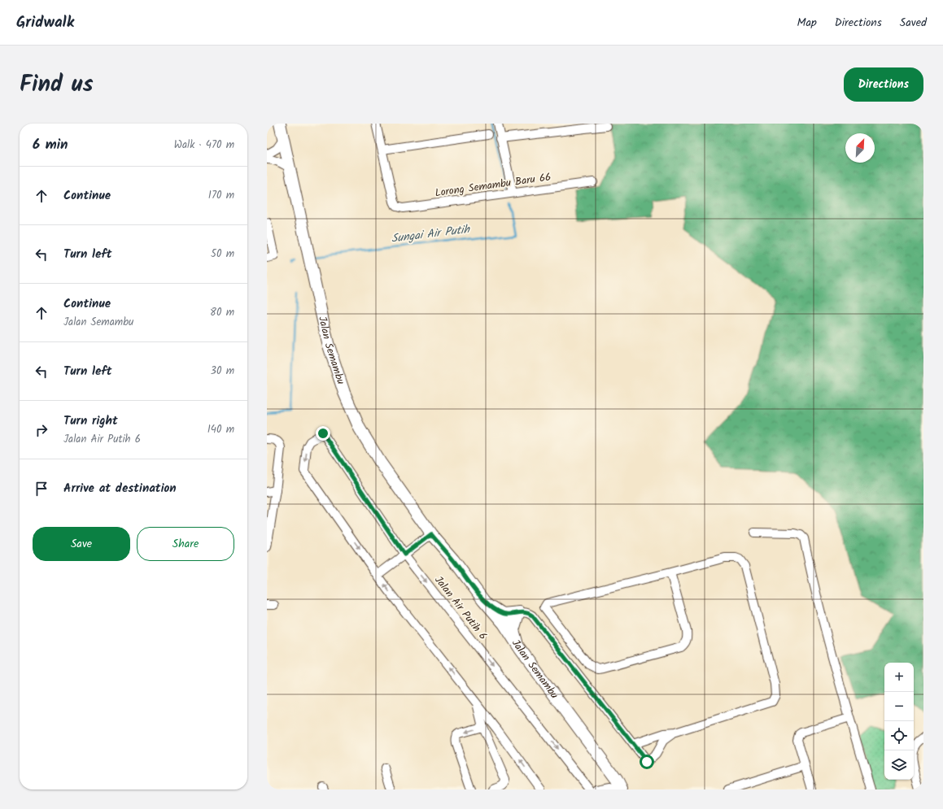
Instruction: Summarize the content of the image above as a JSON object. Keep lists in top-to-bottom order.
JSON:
{
  "streets": {
    "main road": ["Jalan Semambu"],
    "street": ["Lorong Semambu Baru 66", "Jalan Air Putih 6"]
  },
  "water": ["Sungai Air Putih"],
  "north": "top right",
  "page": {
    "header": "Gridwalk",
    "nav": ["Map", "Directions", "Saved"],
    "title": "Find us",
    "buttons": [
      "Directions",
      ["Save", "Share"]
    ],
    "heading": ["6 min", "Walk · 470 m"],
    "list": [
      ["Continue", "170 m"],
      ["Turn left", "50 m"],
      ["Continue", "Jalan Semambu", "80 m"],
      ["Turn left", "30 m"],
      ["Turn right", "Jalan Air Putih 6", "140 m"],
      "Arrive at destination"
    ],
    "map_buttons": ["+", "−"]
  }
}
